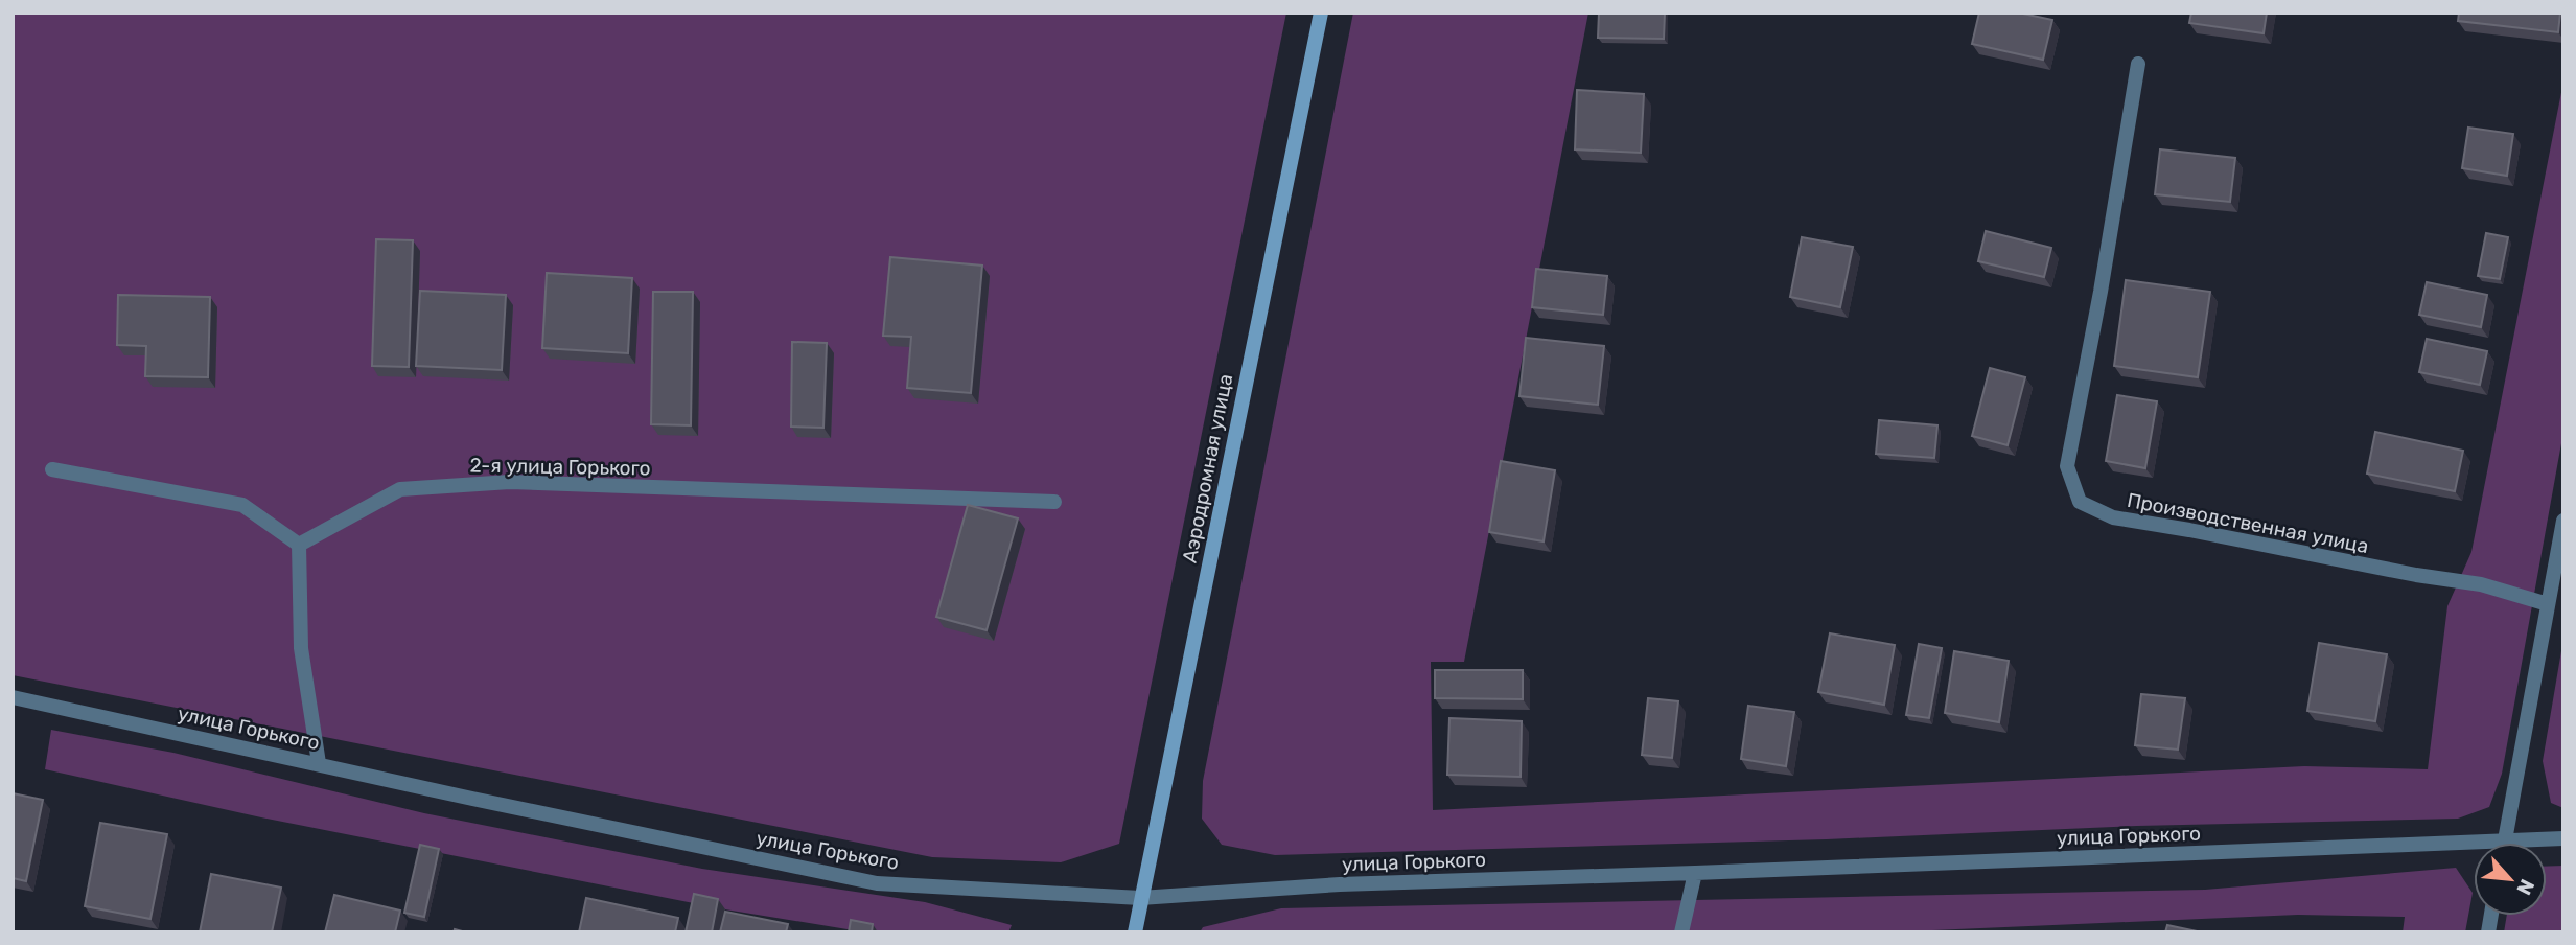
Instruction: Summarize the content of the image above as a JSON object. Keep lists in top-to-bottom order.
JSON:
{
  "streets": {
    "street": [
      "2-я улица Горького",
      "Аэродромная улица",
      "Производственная улица",
      "улица Горького"
    ]
  },
  "crossings": [
    ["Аэродромная улица", "улица Горького"]
  ],
  "north": "bottom right"
}
